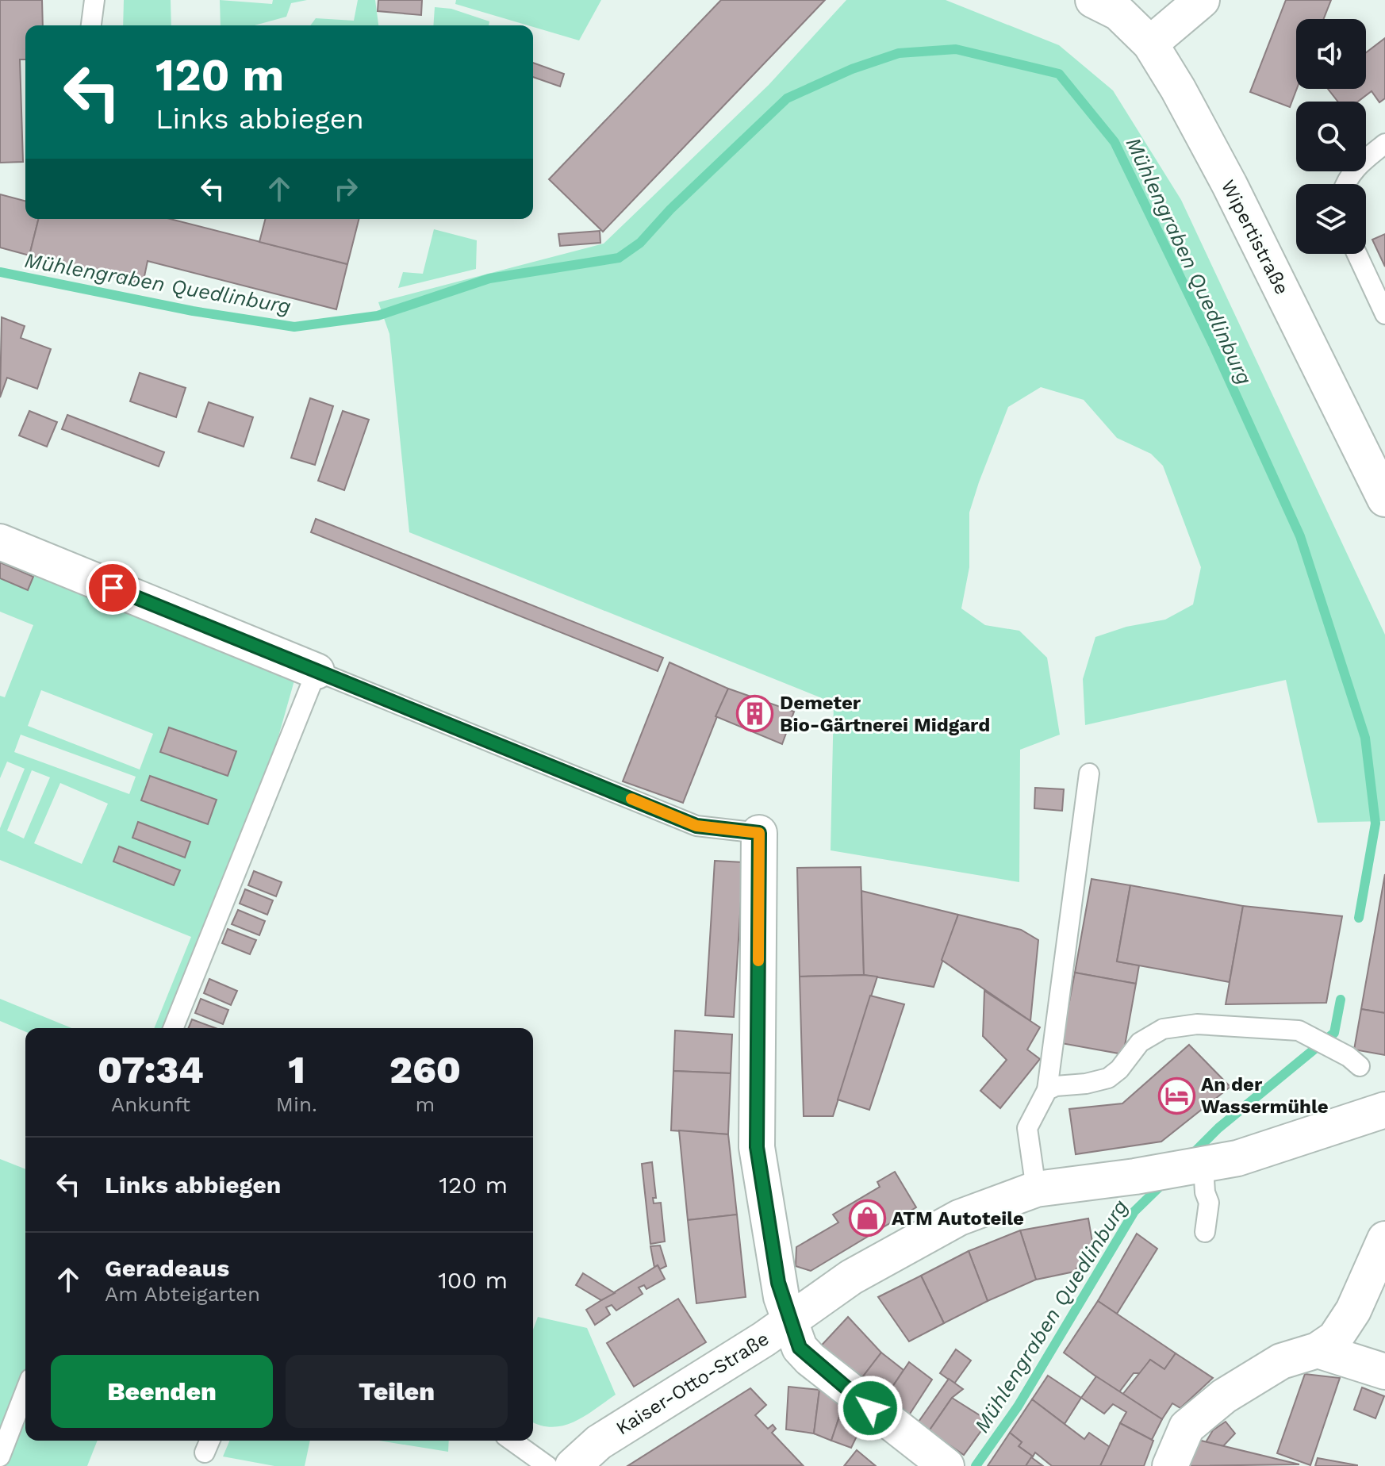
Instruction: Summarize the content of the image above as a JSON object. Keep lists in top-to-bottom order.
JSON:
{
  "streets": {
    "street": ["Wipertistraße", "Kaiser-Otto-Straße"]
  },
  "water": ["Mühlengraben Quedlinburg"],
  "places": {
    "building": ["Demeter Bio-Gärtnerei Midgard"],
    "hotel": ["An der Wassermühle"],
    "shop": ["ATM Autoteile"]
  },
  "page": {
    "turn": ["120 m", "Links abbiegen"],
    "eta": [
      "07:34",
      "Ankunft",
      "1",
      "Min.",
      "260",
      "m"
    ],
    "list": [
      {
        "name": "Links abbiegen",
        "value": "120 m"
      },
      {
        "name": "Geradeaus",
        "note": "Am Abteigarten",
        "value": "100 m"
      }
    ],
    "buttons": ["Beenden", "Teilen"]
  }
}
